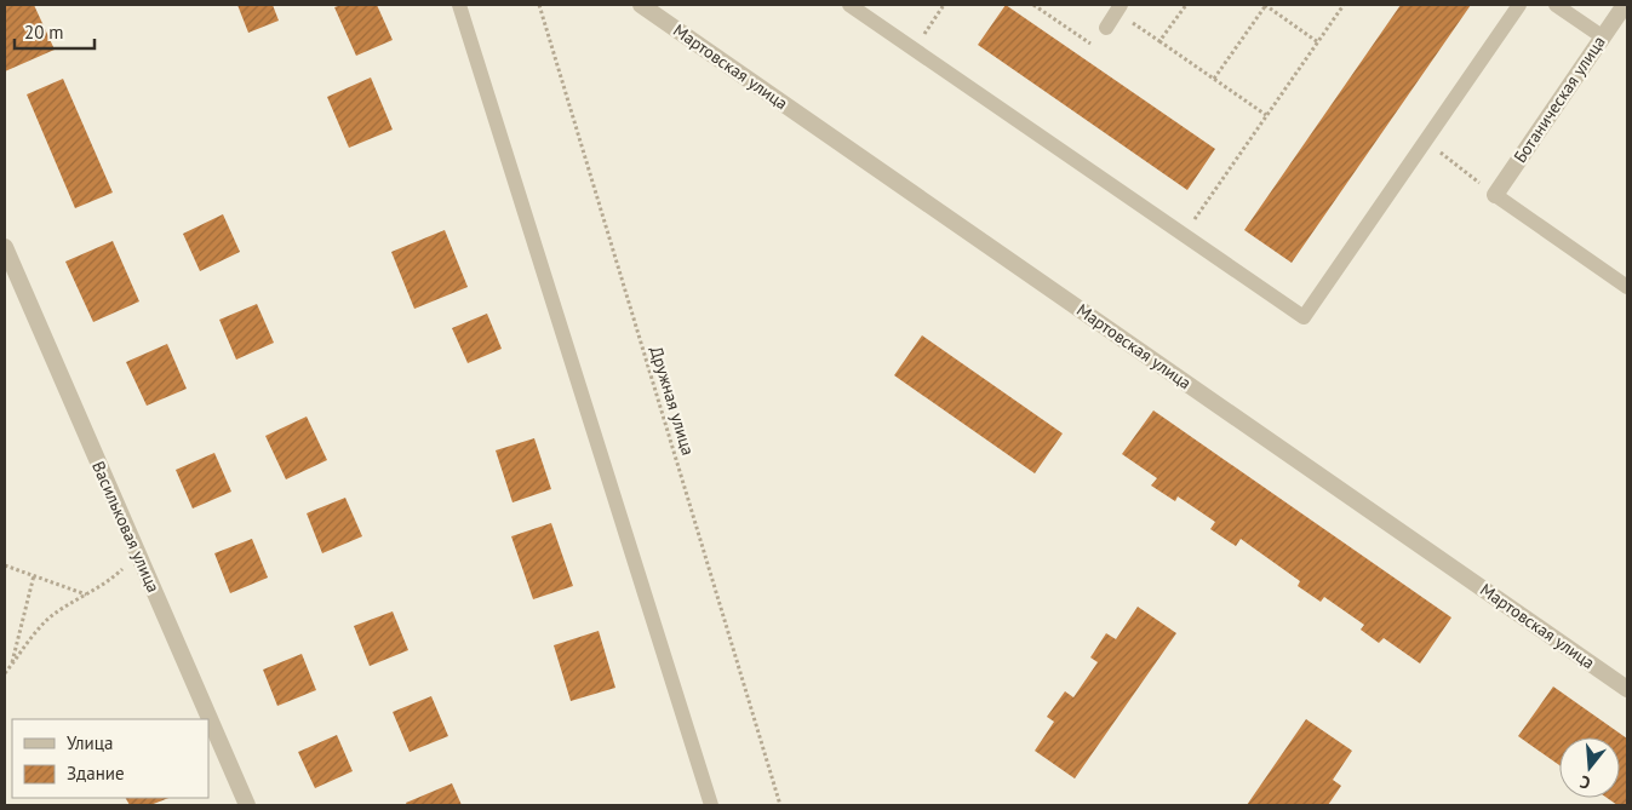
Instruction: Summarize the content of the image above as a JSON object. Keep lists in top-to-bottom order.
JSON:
{
  "streets": {
    "street": ["Мартовская улица", "Ботаническая улица", "Васильковая улица"],
    "path": ["Дружная улица"]
  },
  "legend": ["Улица", "Здание"],
  "scale_bar": "20 m",
  "north": "bottom"
}
